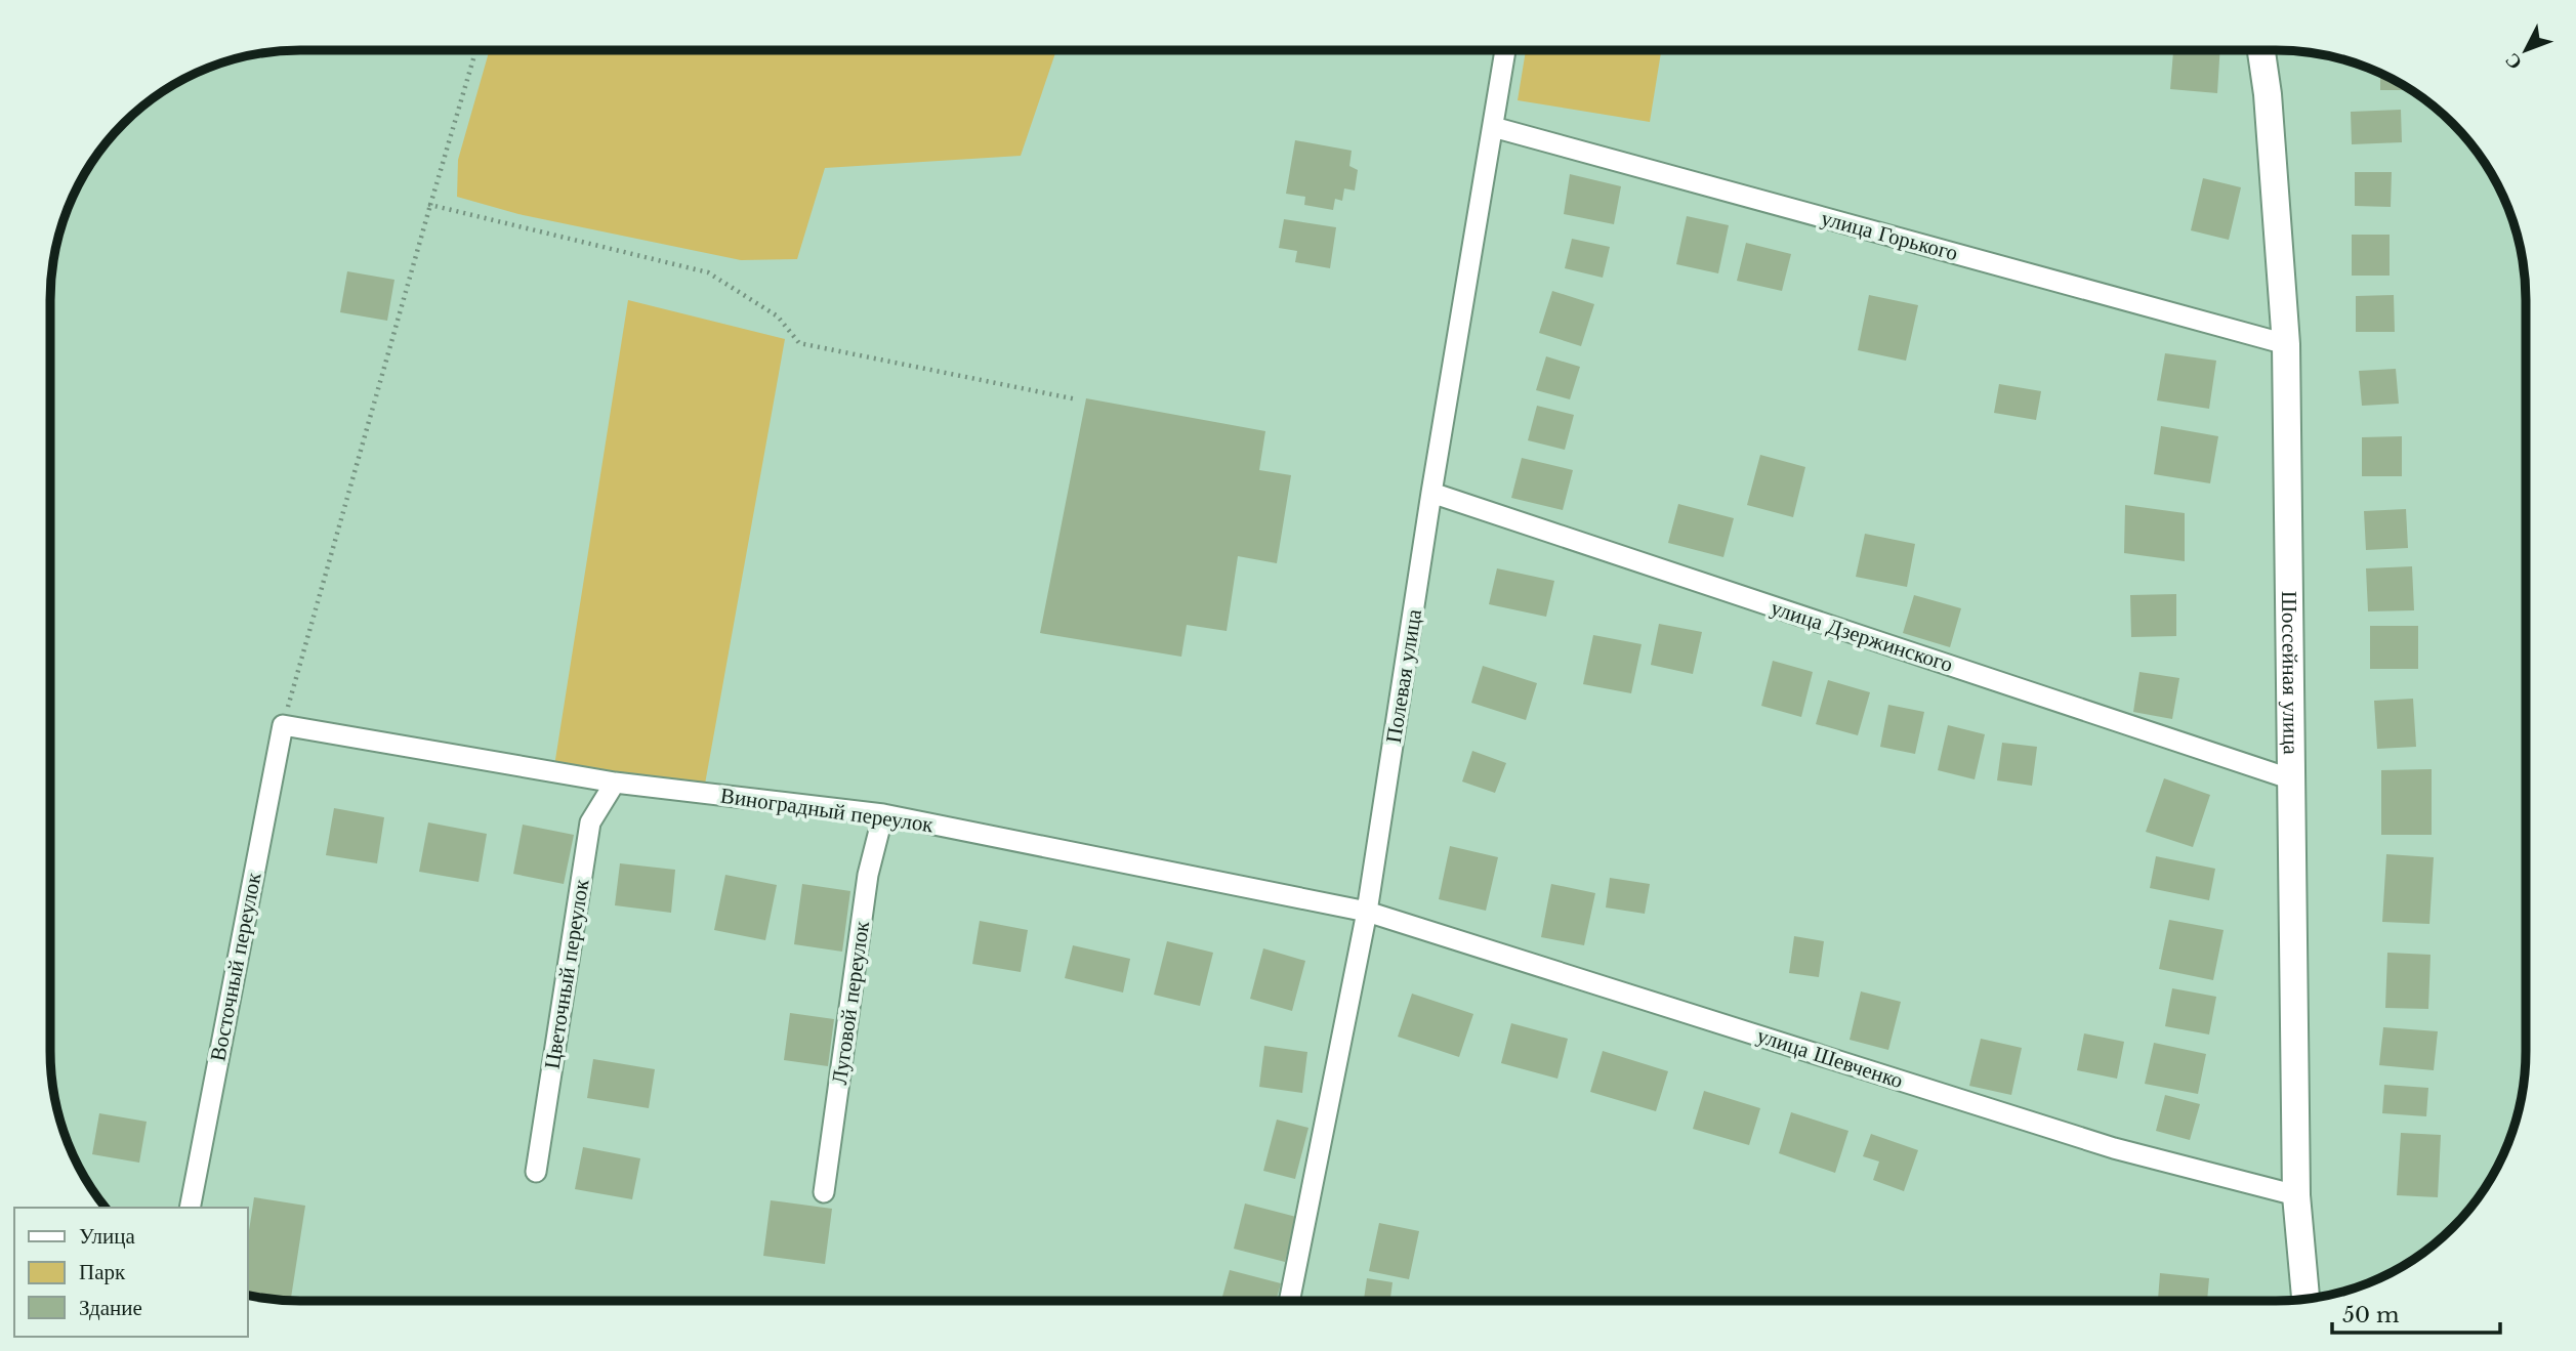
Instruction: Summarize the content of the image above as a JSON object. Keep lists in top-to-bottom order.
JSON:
{
  "streets": {
    "main road": ["Шоссейная улица"],
    "street": [
      "улица Горького",
      "улица Дзержинского",
      "Полевая улица",
      "Виноградный переулок",
      "Восточный переулок",
      "Цветочный переулок",
      "Луговой переулок",
      "улица Шевченко"
    ]
  },
  "crossings": [
    ["улица Горького", "Шоссейная улица"],
    ["улица Горького", "Полевая улица"],
    ["улица Дзержинского", "Шоссейная улица"],
    ["улица Дзержинского", "Полевая улица"],
    ["Шоссейная улица", "улица Шевченко"],
    ["Полевая улица", "Виноградный переулок"],
    ["Полевая улица", "улица Шевченко"],
    ["Виноградный переулок", "Восточный переулок"],
    ["Виноградный переулок", "Цветочный переулок"],
    ["Виноградный переулок", "Луговой переулок"],
    ["Виноградный переулок", "улица Шевченко"]
  ],
  "legend": ["Улица", "Парк", "Здание"],
  "scale_bar": "50 m",
  "north": "bottom left"
}
